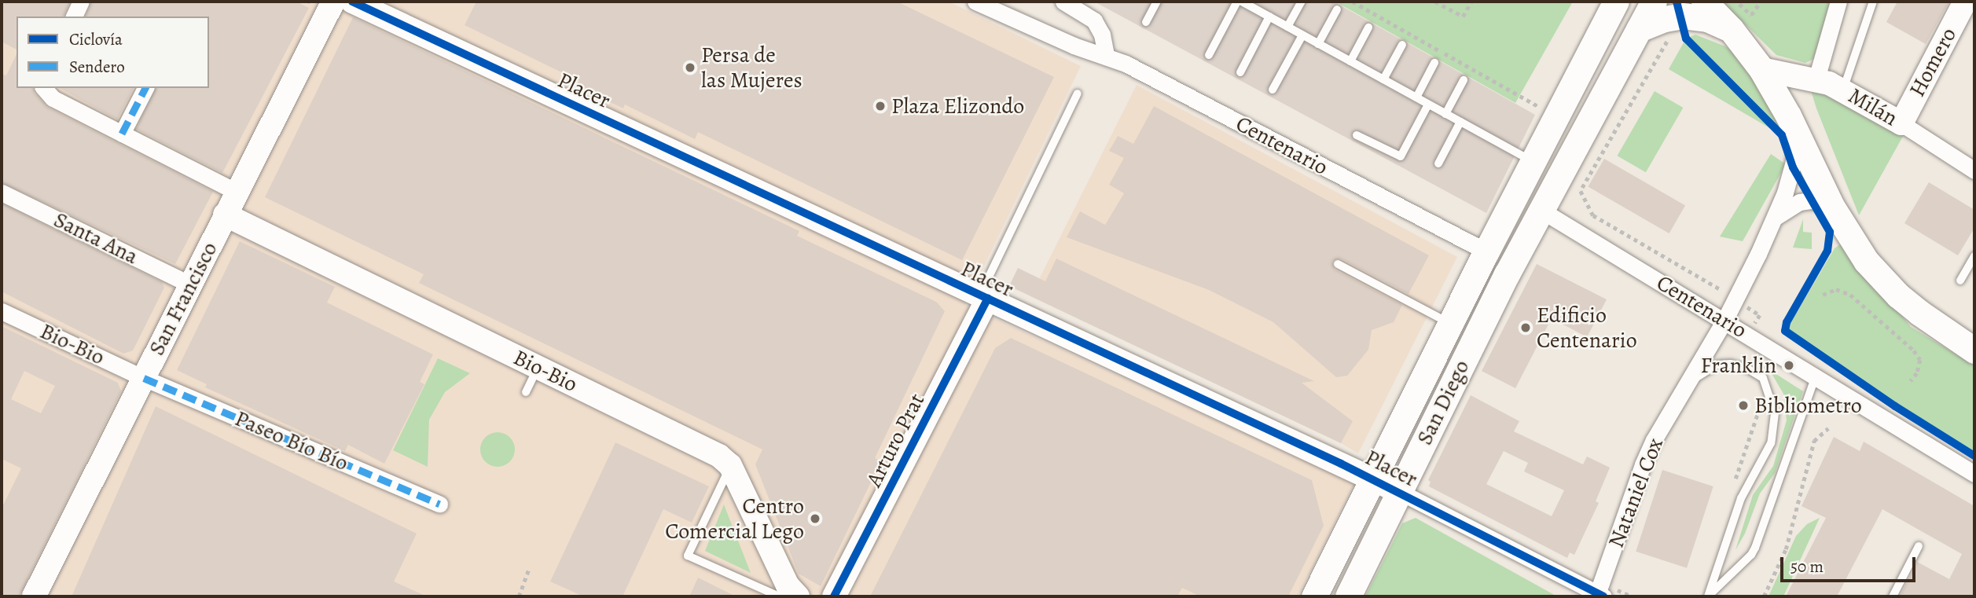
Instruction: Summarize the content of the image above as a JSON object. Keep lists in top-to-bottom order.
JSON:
{
  "streets": {
    "main road": ["San Diego"],
    "street": [
      "Homero",
      "Placer",
      "Milán",
      "Centenario",
      "Santa Ana",
      "San Francisco",
      "Bio-Bio",
      "Arturo Prat",
      "Paseo Bío Bío",
      "Nataniel Cox"
    ]
  },
  "crossings": [
    ["Homero", "Milán"],
    ["Placer", "San Diego"],
    ["Placer", "Arturo Prat"],
    ["Placer", "Nataniel Cox"],
    ["Centenario", "San Diego"],
    ["Centenario", "Nataniel Cox"],
    ["Santa Ana", "San Francisco"],
    ["San Francisco", "Bio-Bio"],
    ["San Francisco", "Paseo Bío Bío"],
    ["Bio-Bio", "Paseo Bío Bío"]
  ],
  "places": [
    "Persa de las Mujeres",
    "Plaza Elizondo",
    "Edificio Centenario",
    "Franklin",
    "Bibliometro",
    "Centro Comercial Lego"
  ],
  "legend": ["Ciclovía", "Sendero"],
  "scale_bar": "50 m"
}
